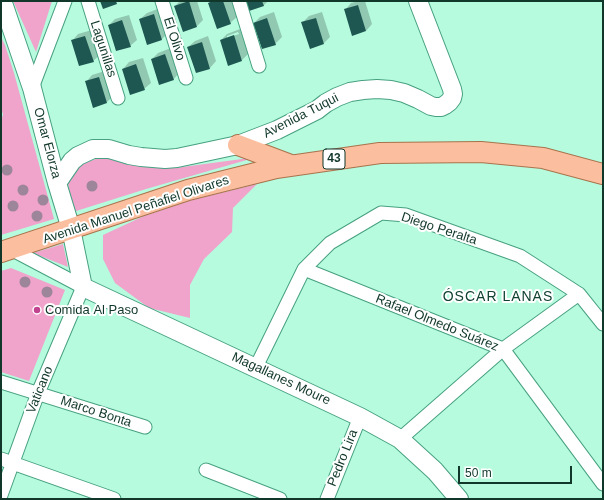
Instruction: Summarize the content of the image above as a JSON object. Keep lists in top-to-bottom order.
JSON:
{
  "streets": {
    "main road": ["43", "Avenida Manuel Peñafiel Olivares"],
    "street": [
      "El Olivo",
      "Lagunillas",
      "Avenida Tuqui",
      "Omar Elorza",
      "Diego Peralta",
      "Rafael Olmedo Suárez",
      "Magallanes Moure",
      "Vaticano",
      "Marco Bonta",
      "Pedro Lira"
    ]
  },
  "crossings": [
    ["Avenida Tuqui", "Omar Elorza"],
    ["Omar Elorza", "Avenida Manuel Peñafiel Olivares"],
    ["Omar Elorza", "Magallanes Moure"],
    ["Omar Elorza", "Vaticano"],
    ["Diego Peralta", "Rafael Olmedo Suárez"],
    ["Diego Peralta", "Magallanes Moure"],
    ["Magallanes Moure", "Vaticano"],
    ["Magallanes Moure", "Pedro Lira"],
    ["Vaticano", "Marco Bonta"]
  ],
  "districts": ["ÓSCAR LANAS"],
  "places": ["Comida Al Paso"],
  "scale_bar": "50 m"
}
